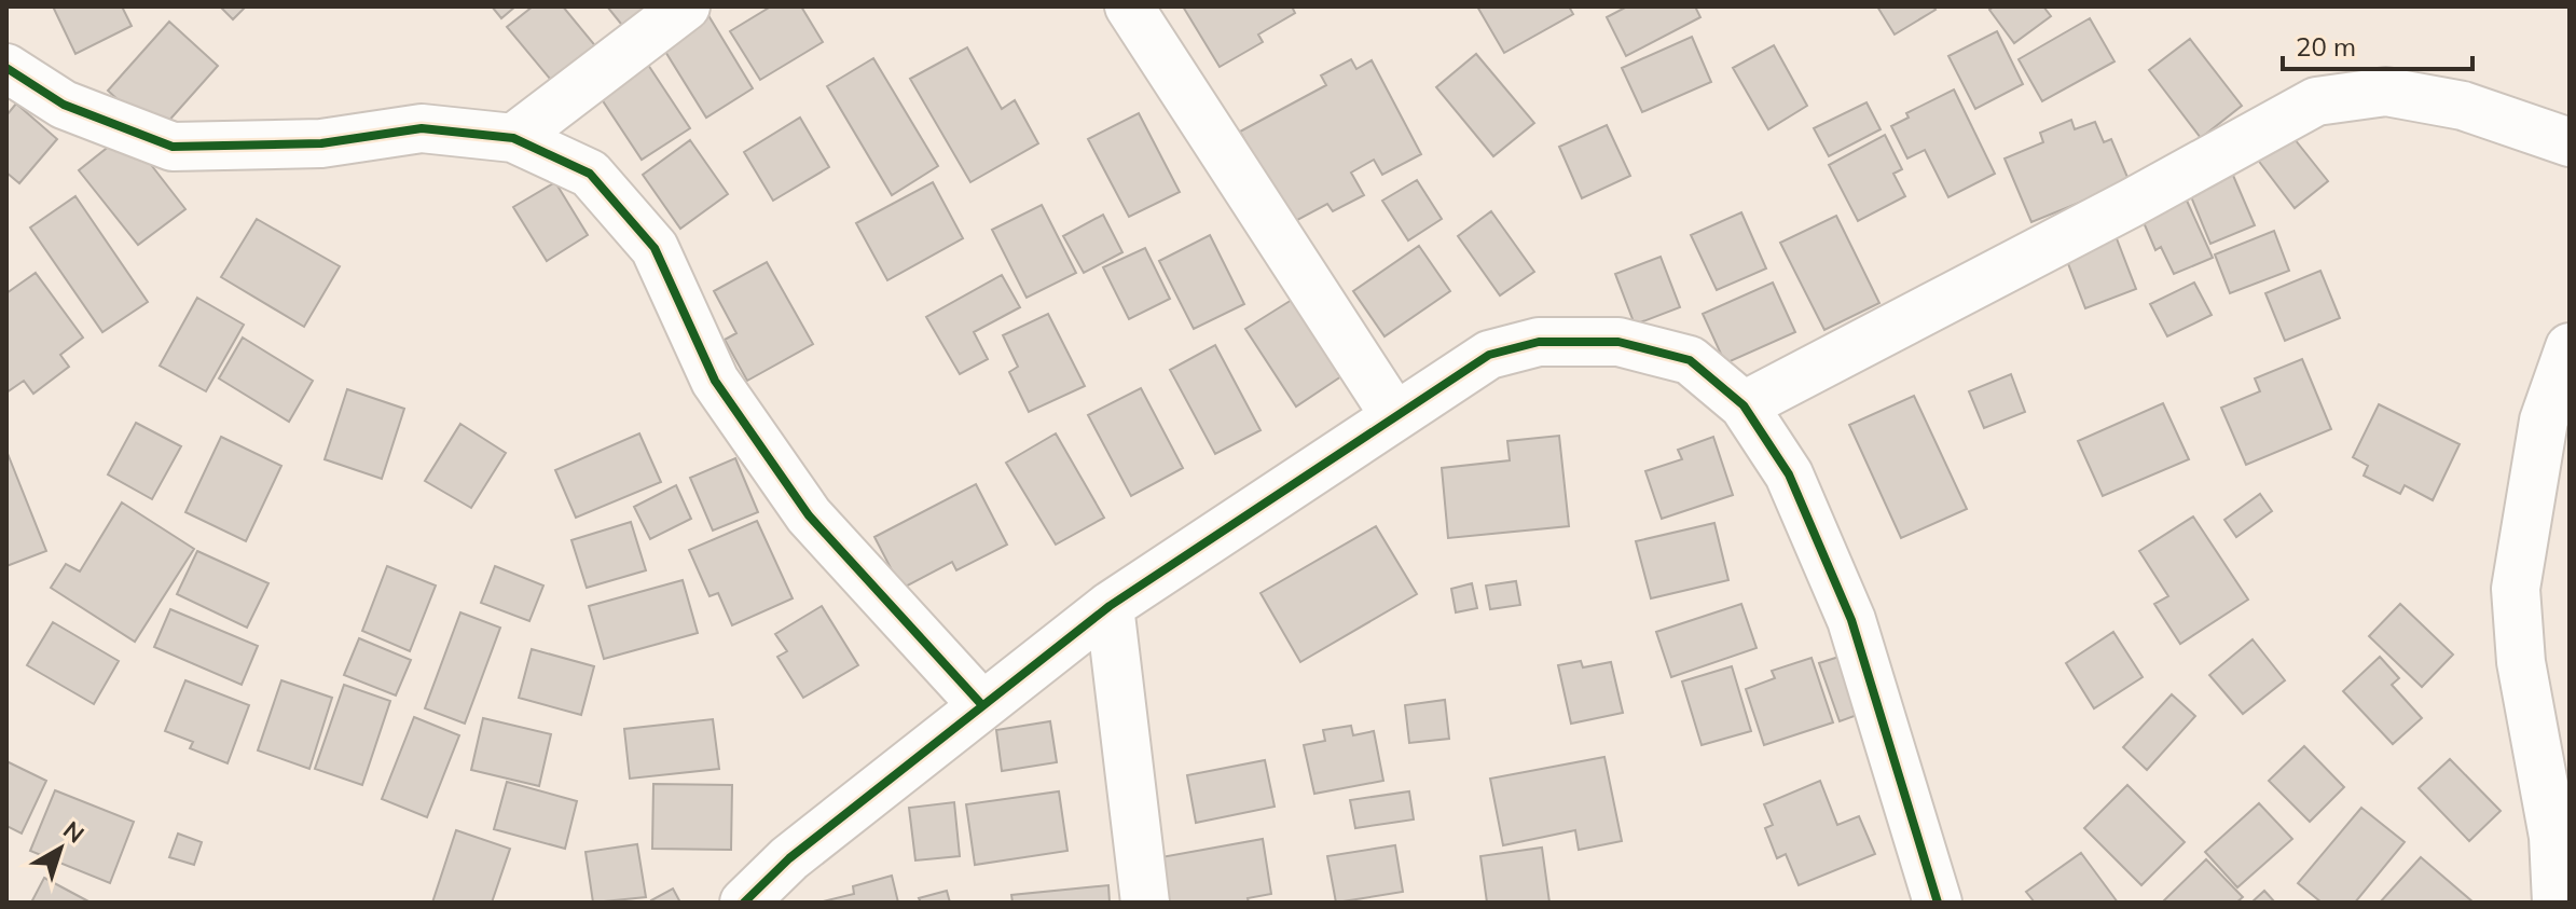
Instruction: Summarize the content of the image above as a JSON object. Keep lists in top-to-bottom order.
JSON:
{
  "scale_bar": "20 m",
  "north": "top right"
}
